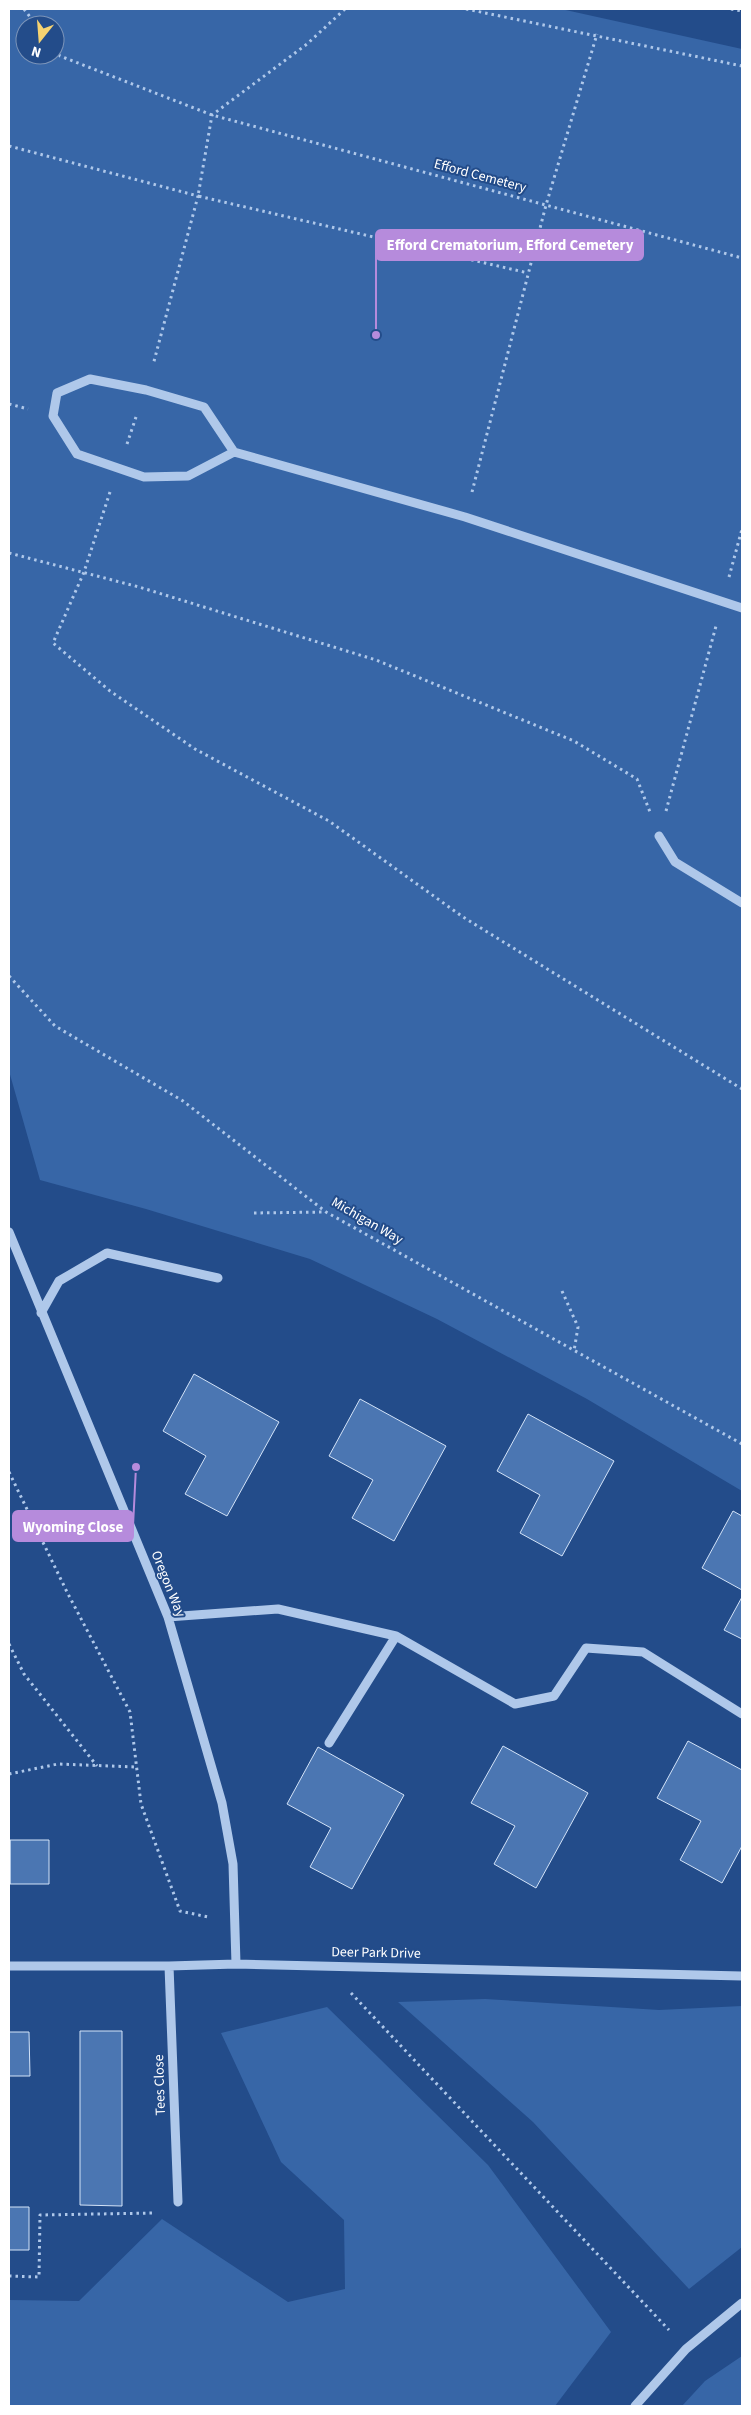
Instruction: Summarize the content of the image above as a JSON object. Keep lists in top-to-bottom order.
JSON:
{
  "streets": {
    "street": ["Oregon Way", "Deer Park Drive", "Tees Close"],
    "path": ["Efford Cemetery", "Michigan Way"]
  },
  "crossings": [
    ["Oregon Way", "Deer Park Drive"],
    ["Deer Park Drive", "Tees Close"]
  ],
  "places": ["Efford Crematorium, Efford Cemetery", "Wyoming Close"],
  "north": "bottom"
}
